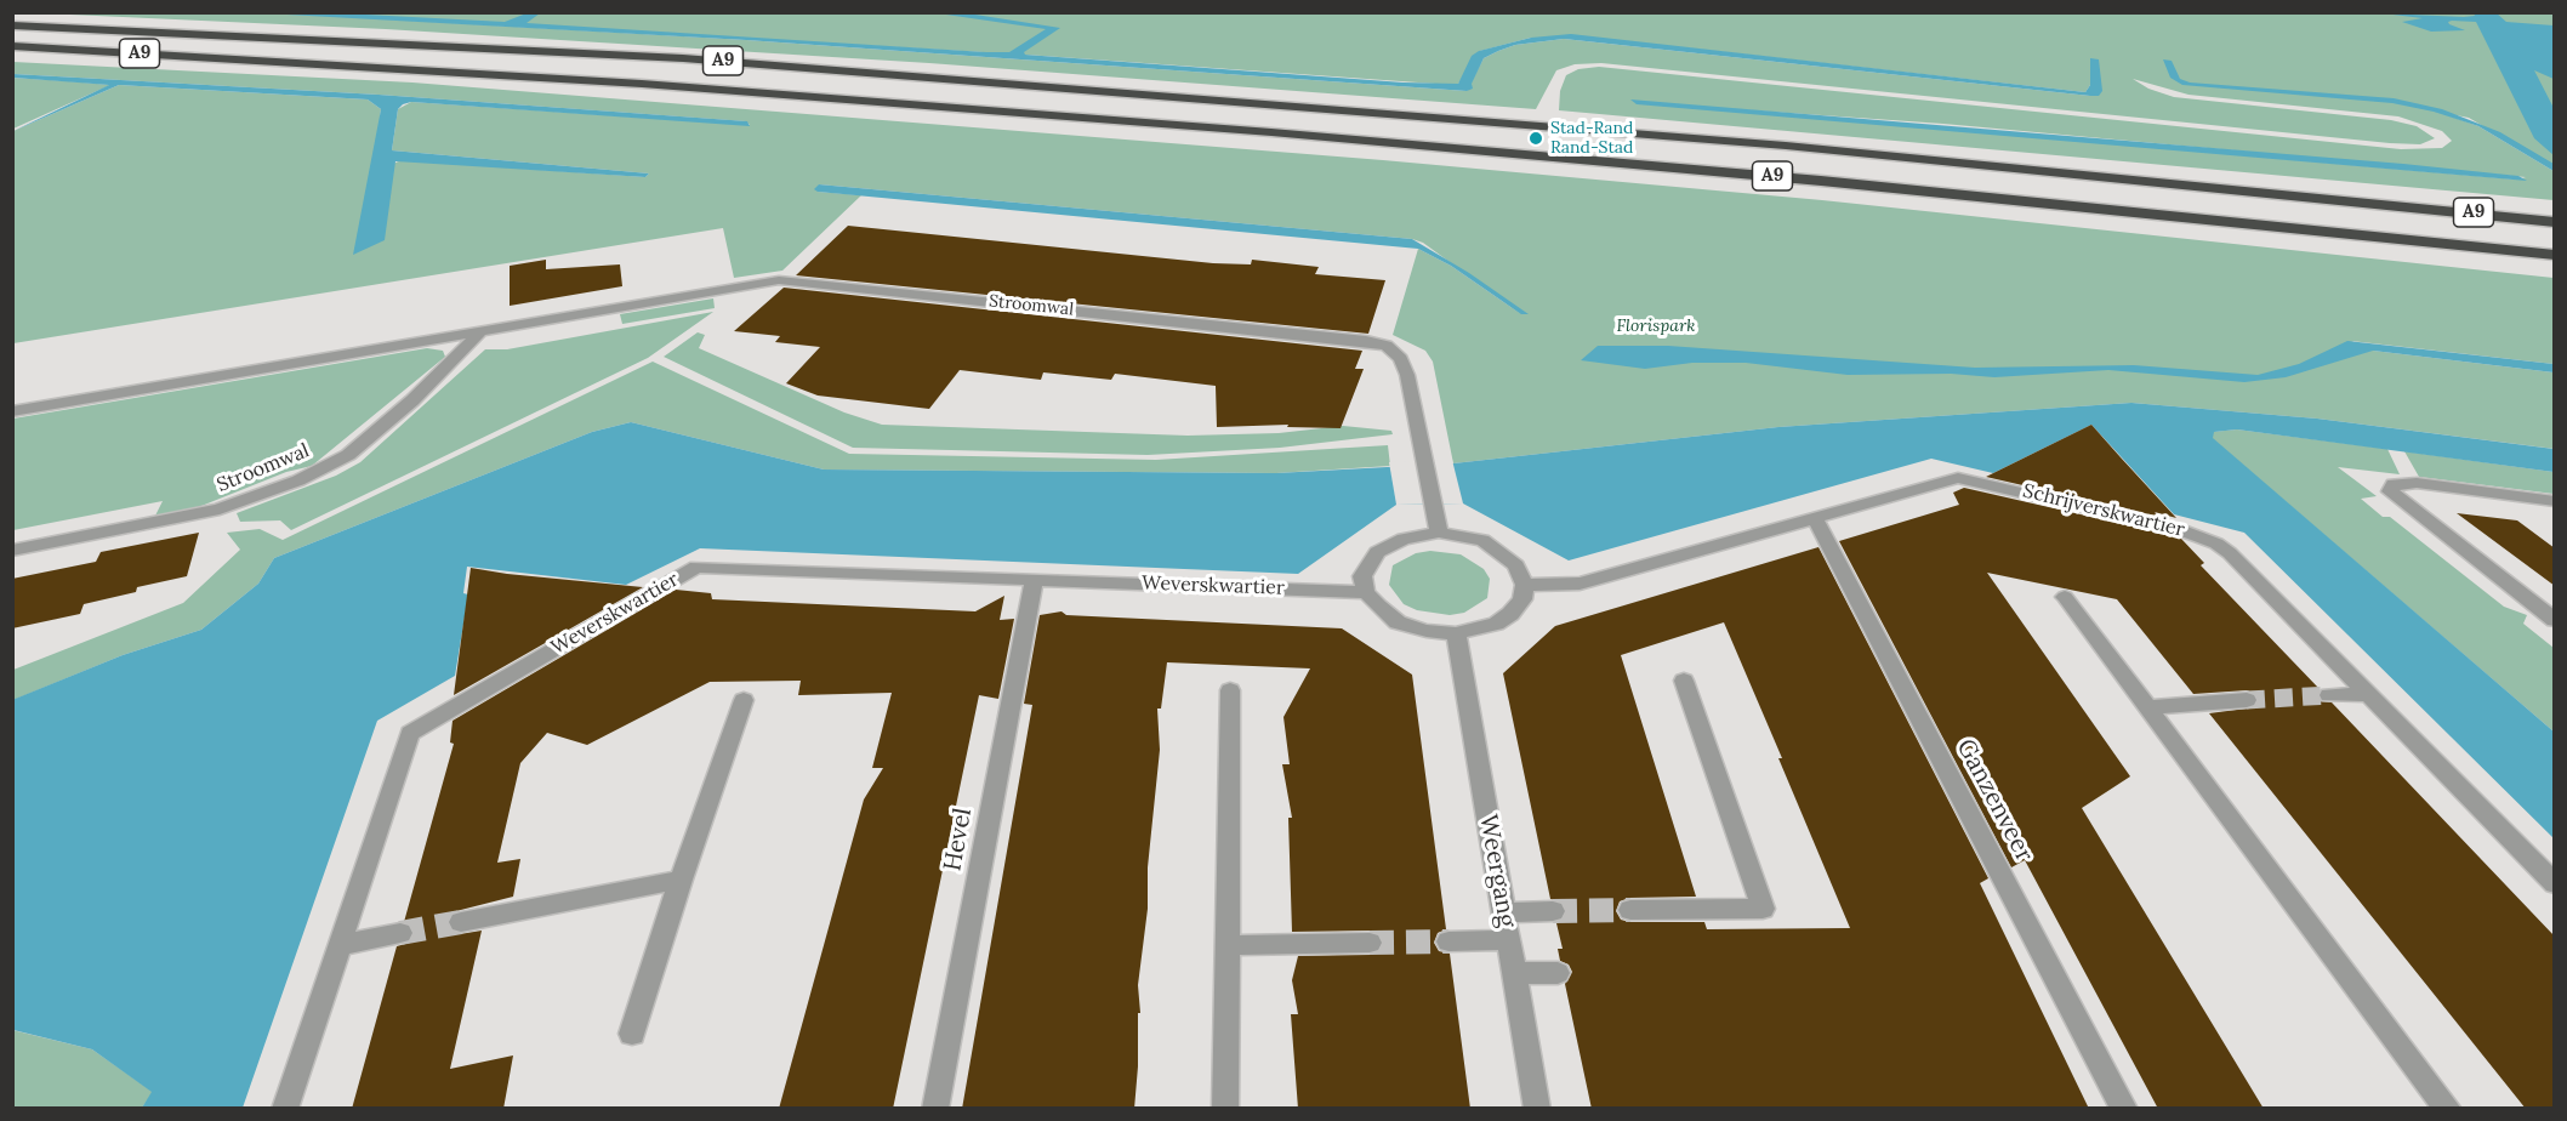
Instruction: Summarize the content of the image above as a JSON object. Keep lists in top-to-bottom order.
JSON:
{
  "streets": {
    "highway": ["A9"],
    "street": [
      "Stroomwal",
      "Schrijverskwartier",
      "Weverskwartier",
      "Ganzenveer",
      "Hevel",
      "Weergang"
    ]
  },
  "crossings": [
    ["Stroomwal", "Schrijverskwartier"],
    ["Stroomwal", "Weverskwartier"],
    ["Stroomwal", "Weergang"],
    ["Schrijverskwartier", "Weverskwartier"],
    ["Schrijverskwartier", "Ganzenveer"],
    ["Schrijverskwartier", "Weergang"],
    ["Weverskwartier", "Hevel"],
    ["Weverskwartier", "Weergang"]
  ],
  "parks": ["Florispark"],
  "places": ["Stad-Rand Rand-Stad"]
}
